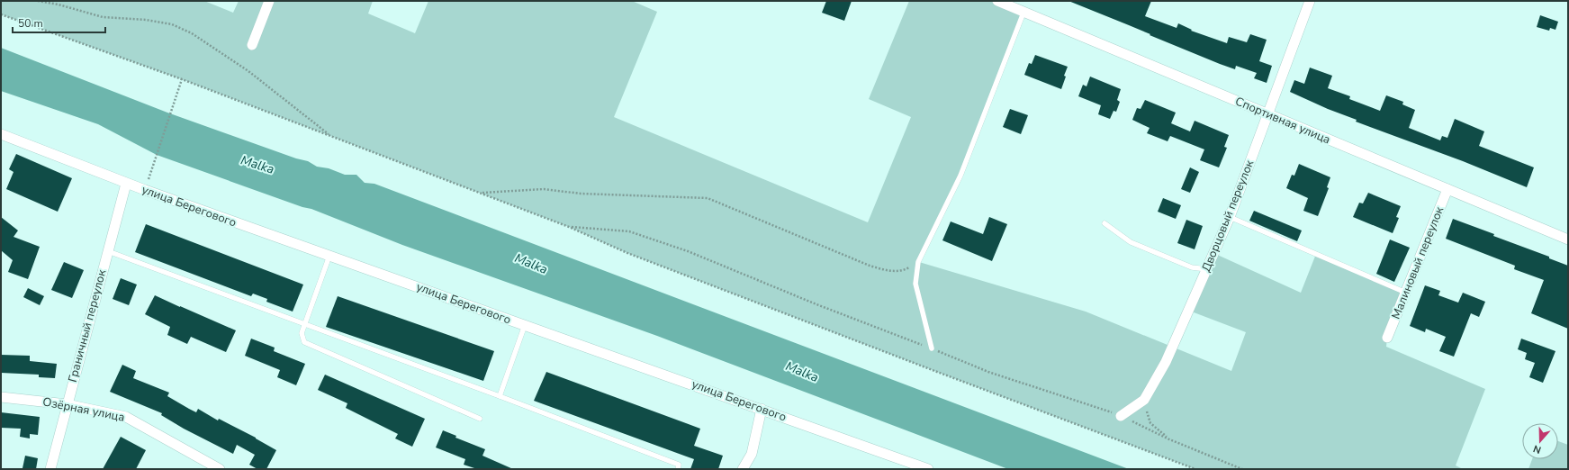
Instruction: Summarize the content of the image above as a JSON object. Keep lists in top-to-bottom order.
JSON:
{
  "streets": {
    "street": [
      "Спортивная улица",
      "улица Берегового",
      "Дворцовый переулок",
      "Малиновый переулок",
      "Граничный переулок",
      "Озёрная улица"
    ]
  },
  "crossings": [
    ["Спортивная улица", "Дворцовый переулок"],
    ["Спортивная улица", "Малиновый переулок"],
    ["улица Берегового", "Граничный переулок"],
    ["Граничный переулок", "Озёрная улица"]
  ],
  "water": ["Malka"],
  "scale_bar": "50 m",
  "north": "bottom"
}
